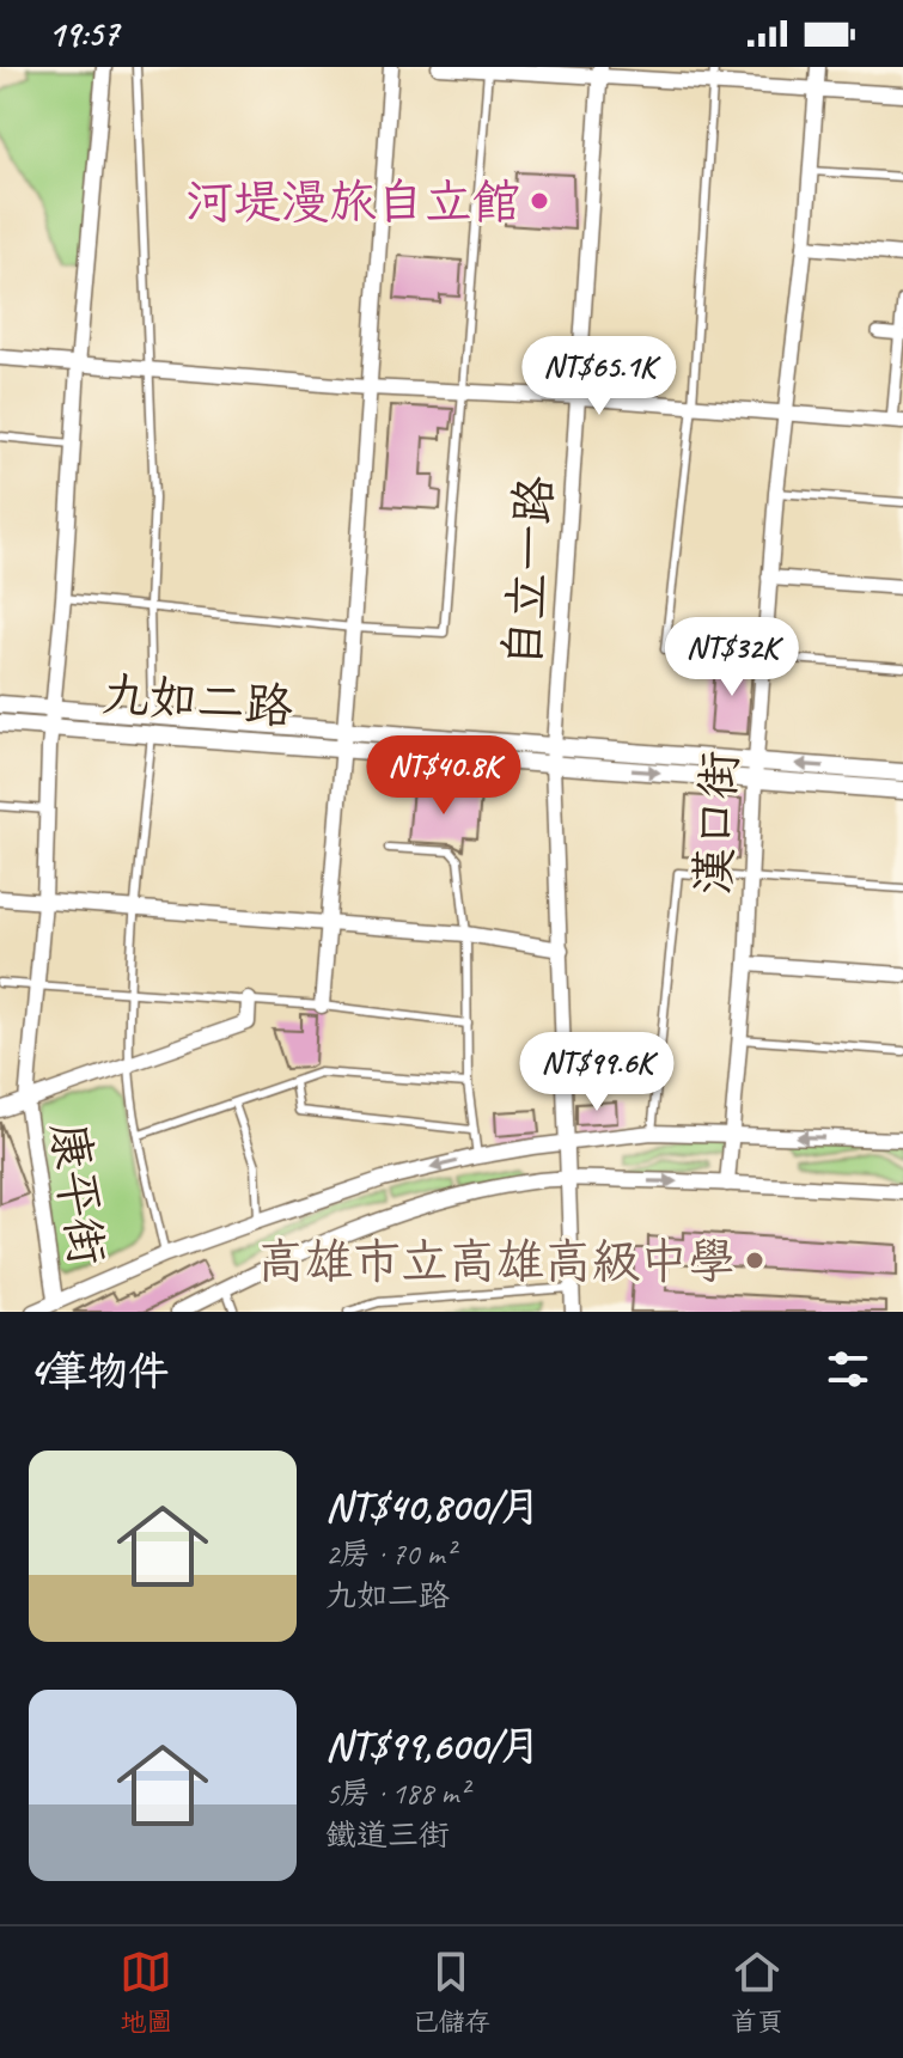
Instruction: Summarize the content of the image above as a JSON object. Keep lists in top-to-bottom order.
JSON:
{
  "streets": {
    "street": [
      "自立一路",
      "九如二路",
      "漢口街",
      "康平街"
    ]
  },
  "crossings": [
    ["自立一路", "九如二路"],
    ["九如二路", "漢口街"],
    ["九如二路", "康平街"]
  ],
  "places": ["河堤漫旅自立館", "高雄市立高雄高級中學"],
  "page": {
    "status": "19:57",
    "price": [
      "NT$65.1K",
      "NT$32K",
      "NT$40.8K",
      "NT$99.6K"
    ],
    "heading": "4筆物件",
    "list": [
      {
        "name": "NT$40,800/月",
        "note": "2房 · 70 m² · 九如二路"
      },
      {
        "name": "NT$99,600/月",
        "note": "5房 · 188 m² · 鐵道三街"
      }
    ],
    "tabs": ["地圖", "已儲存", "首頁"]
  }
}
